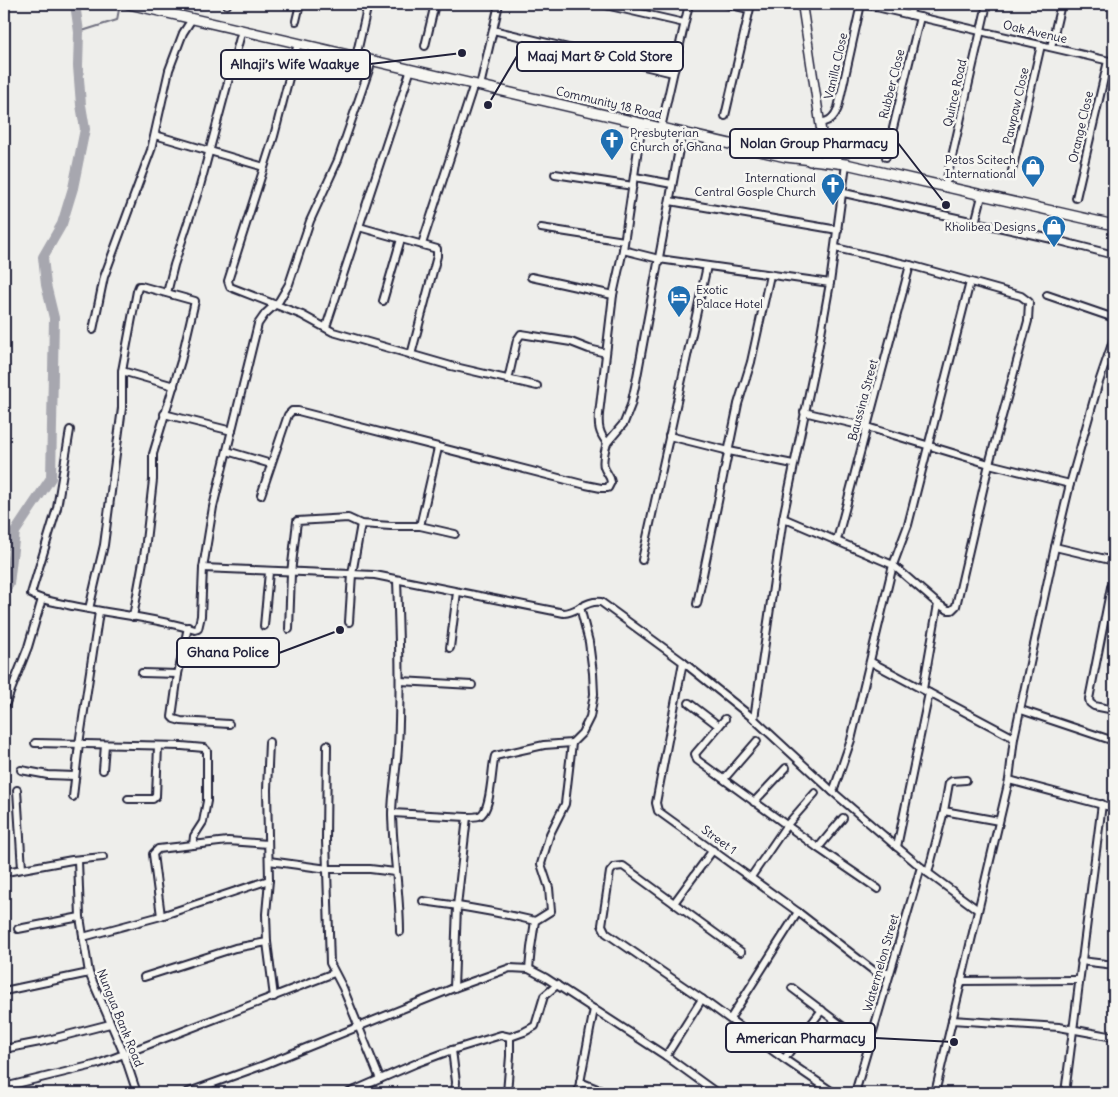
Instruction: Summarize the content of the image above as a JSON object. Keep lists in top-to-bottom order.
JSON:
{
  "streets": {
    "main road": ["Community 18 Road"],
    "street": [
      "Oak Avenue",
      "Vanilla Close",
      "Rubber Close",
      "Quince Road",
      "Pawpaw Close",
      "Orange Close",
      "Baussina Street",
      "Street 1",
      "Watermelon Street",
      "Nungua Bank Road"
    ]
  },
  "crossings": [
    ["Oak Avenue", "Vanilla Close"],
    ["Oak Avenue", "Rubber Close"],
    ["Oak Avenue", "Quince Road"],
    ["Oak Avenue", "Pawpaw Close"],
    ["Oak Avenue", "Orange Close"],
    ["Quince Road", "Community 18 Road"],
    ["Street 1", "Watermelon Street"]
  ],
  "places": {
    "other": [
      "Alhaji’s Wife Waakye",
      "Maaj Mart & Cold Store",
      "Nolan Group Pharmacy",
      "Ghana Police",
      "American Pharmacy"
    ],
    "church": ["Presbyterian Church of Ghana", "International Central Gosple Church"],
    "shop": ["Petos Scitech International", "Kholibea Designs"],
    "hotel": ["Exotic Palace Hotel"]
  }
}
